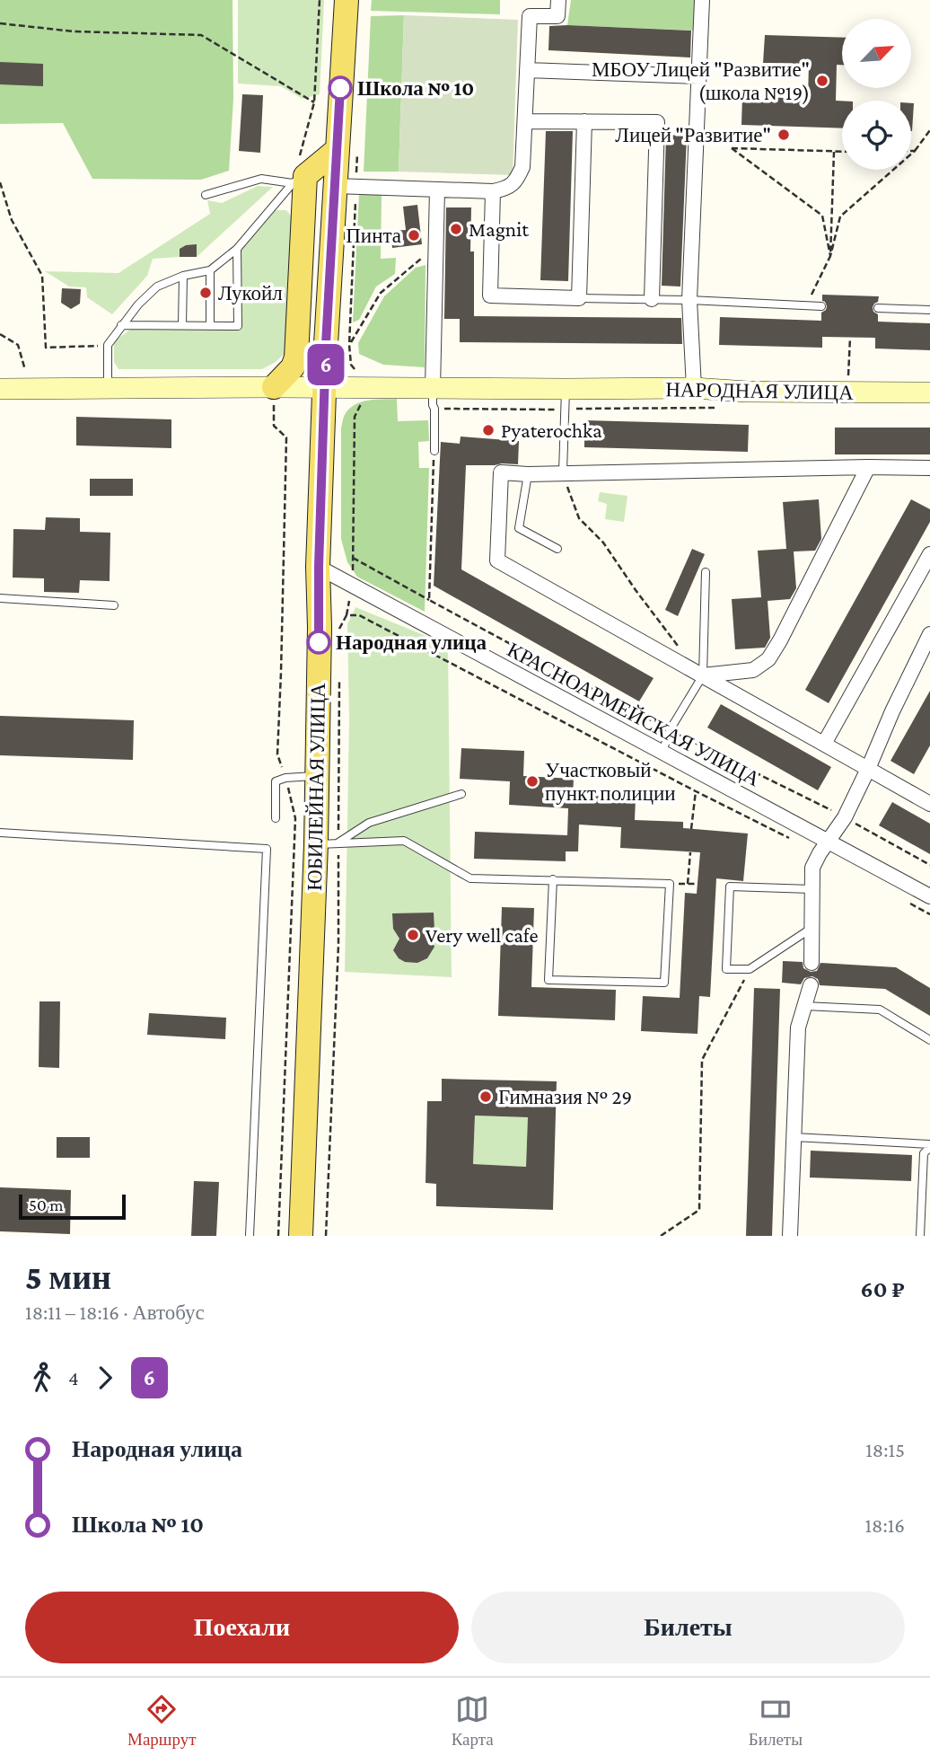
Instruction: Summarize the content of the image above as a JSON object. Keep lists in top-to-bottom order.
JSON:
{
  "streets": {
    "main road": ["ЮБИЛЕЙНАЯ УЛИЦА"],
    "street": ["НАРОДНАЯ УЛИЦА", "КРАСНОАРМЕЙСКАЯ УЛИЦА"]
  },
  "crossings": [
    ["НАРОДНАЯ УЛИЦА", "ЮБИЛЕЙНАЯ УЛИЦА"],
    ["КРАСНОАРМЕЙСКАЯ УЛИЦА", "ЮБИЛЕЙНАЯ УЛИЦА"]
  ],
  "places": [
    "МБОУ Лицей \"Развитие\" (школа №19)",
    "Школа № 10",
    "Лицей \"Развитие\"",
    "Magnit",
    "Пинта",
    "Лукойл",
    "Pyaterochka",
    "Народная улица",
    "Участковый пункт полиции",
    "Very well cafe",
    "Гимназия № 29"
  ],
  "lines": ["bus line 6"],
  "scale_bar": "50 m",
  "north": "top right",
  "page": {
    "on_map": "6",
    "scale": "50 m",
    "heading": ["5 мин", "18:11 – 18:16 · Автобус", "60 ₽"],
    "legs": ["4", "6"],
    "list": [
      {
        "name": "Народная улица",
        "value": "18:15"
      },
      {
        "name": "Школа № 10",
        "value": "18:16"
      }
    ],
    "buttons": ["Поехали", "Билеты"],
    "tabs": ["Маршрут", "Карта", "Билеты"]
  }
}
